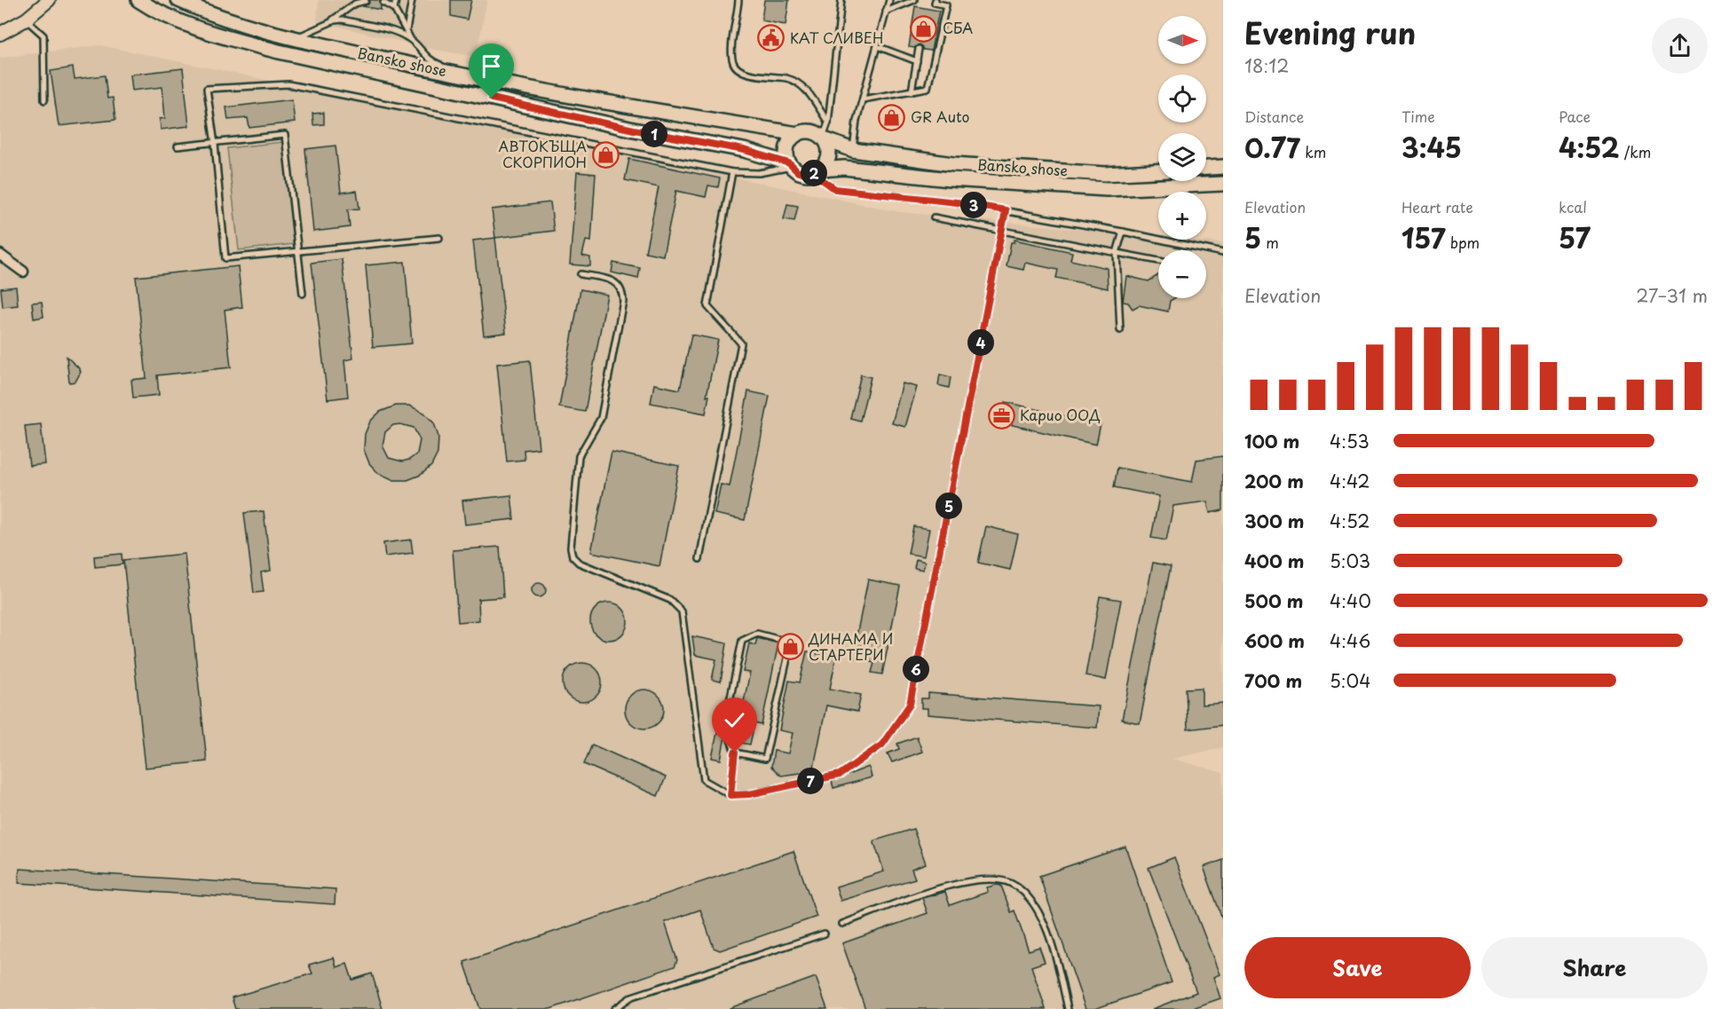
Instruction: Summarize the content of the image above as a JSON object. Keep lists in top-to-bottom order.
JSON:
{
  "streets": {
    "main road": ["Bansko shose"]
  },
  "places": {
    "shop": [
      "СБА",
      "GR Auto",
      "АВТОКЪЩА СКОРПИОН",
      "ДИНАМА И СТАРТЕРИ"
    ],
    "public building": ["КАТ СЛИВЕН"],
    "office": ["Карио ООД"]
  },
  "north": "right",
  "page": {
    "heading": ["Evening run", "18:12"],
    "map_buttons": ["+", "−"],
    "stats": [
      ["Distance", "0.77 km"],
      ["Time", "3:45"],
      ["Pace", "4:52 /km"],
      ["Elevation", "5 m"],
      ["Heart rate", "157 bpm"],
      ["kcal", "57"]
    ],
    "pins": [
      "1",
      "2",
      "3",
      "4",
      "5",
      "6",
      "7"
    ],
    "chart": ["Elevation", "27–31 m"],
    "list": [
      {
        "name": "100 m",
        "note": "4:53"
      },
      {
        "name": "200 m",
        "note": "4:42"
      },
      {
        "name": "300 m",
        "note": "4:52"
      },
      {
        "name": "400 m",
        "note": "5:03"
      },
      {
        "name": "500 m",
        "note": "4:40"
      },
      {
        "name": "600 m",
        "note": "4:46"
      },
      {
        "name": "700 m",
        "note": "5:04"
      }
    ],
    "buttons": ["Save", "Share"]
  }
}
